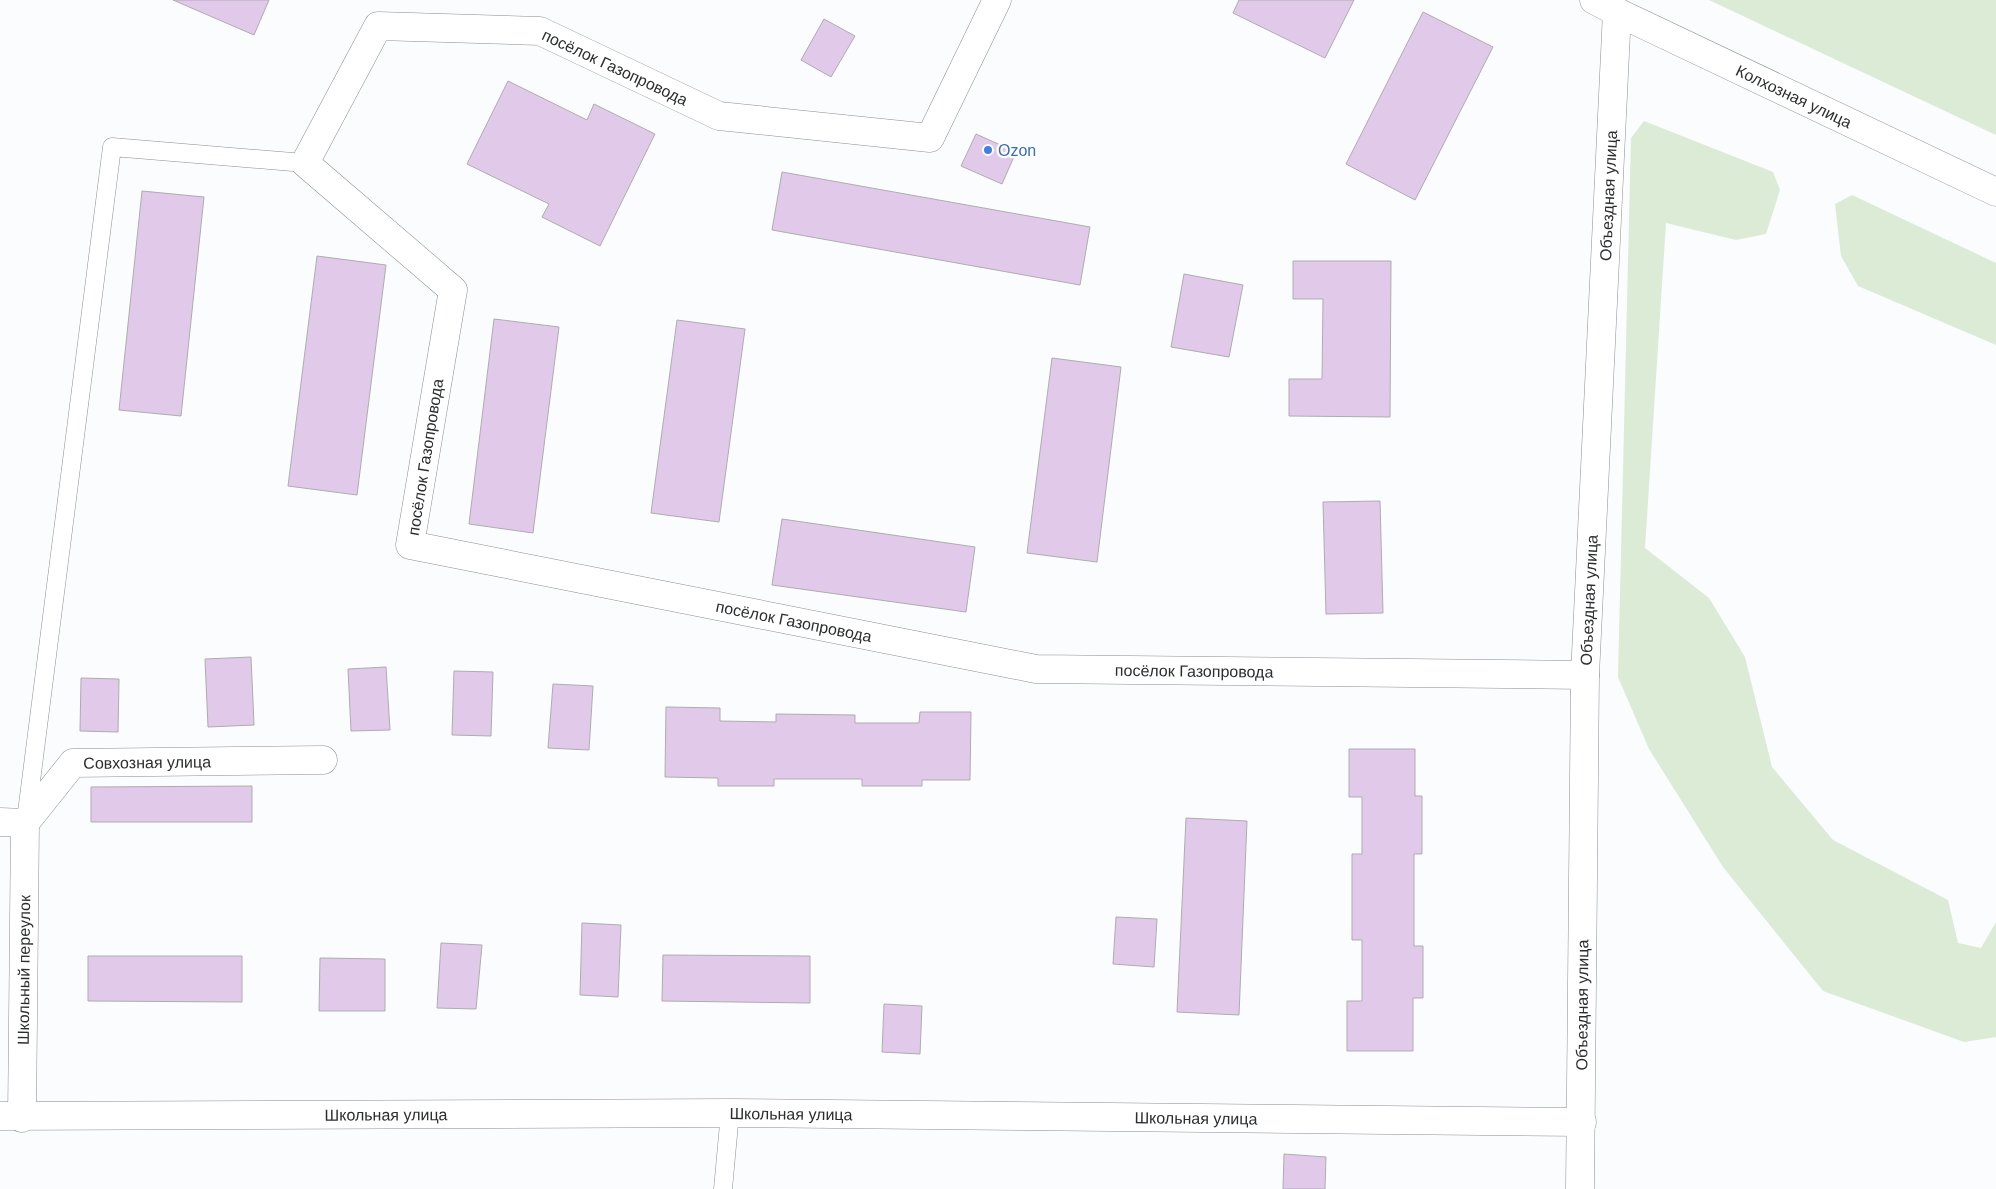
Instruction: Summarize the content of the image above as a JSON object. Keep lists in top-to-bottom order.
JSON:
{
  "streets": {
    "street": [
      "посёлок Газопровода",
      "Колхозная улица",
      "Объездная улица",
      "Совхозная улица",
      "Школьный переулок",
      "Школьная улица"
    ]
  },
  "crossings": [
    ["посёлок Газопровода", "Объездная улица"],
    ["Колхозная улица", "Объездная улица"],
    ["Объездная улица", "Школьная улица"],
    ["Совхозная улица", "Школьный переулок"],
    ["Школьный переулок", "Школьная улица"]
  ],
  "places": ["Ozon"]
}
